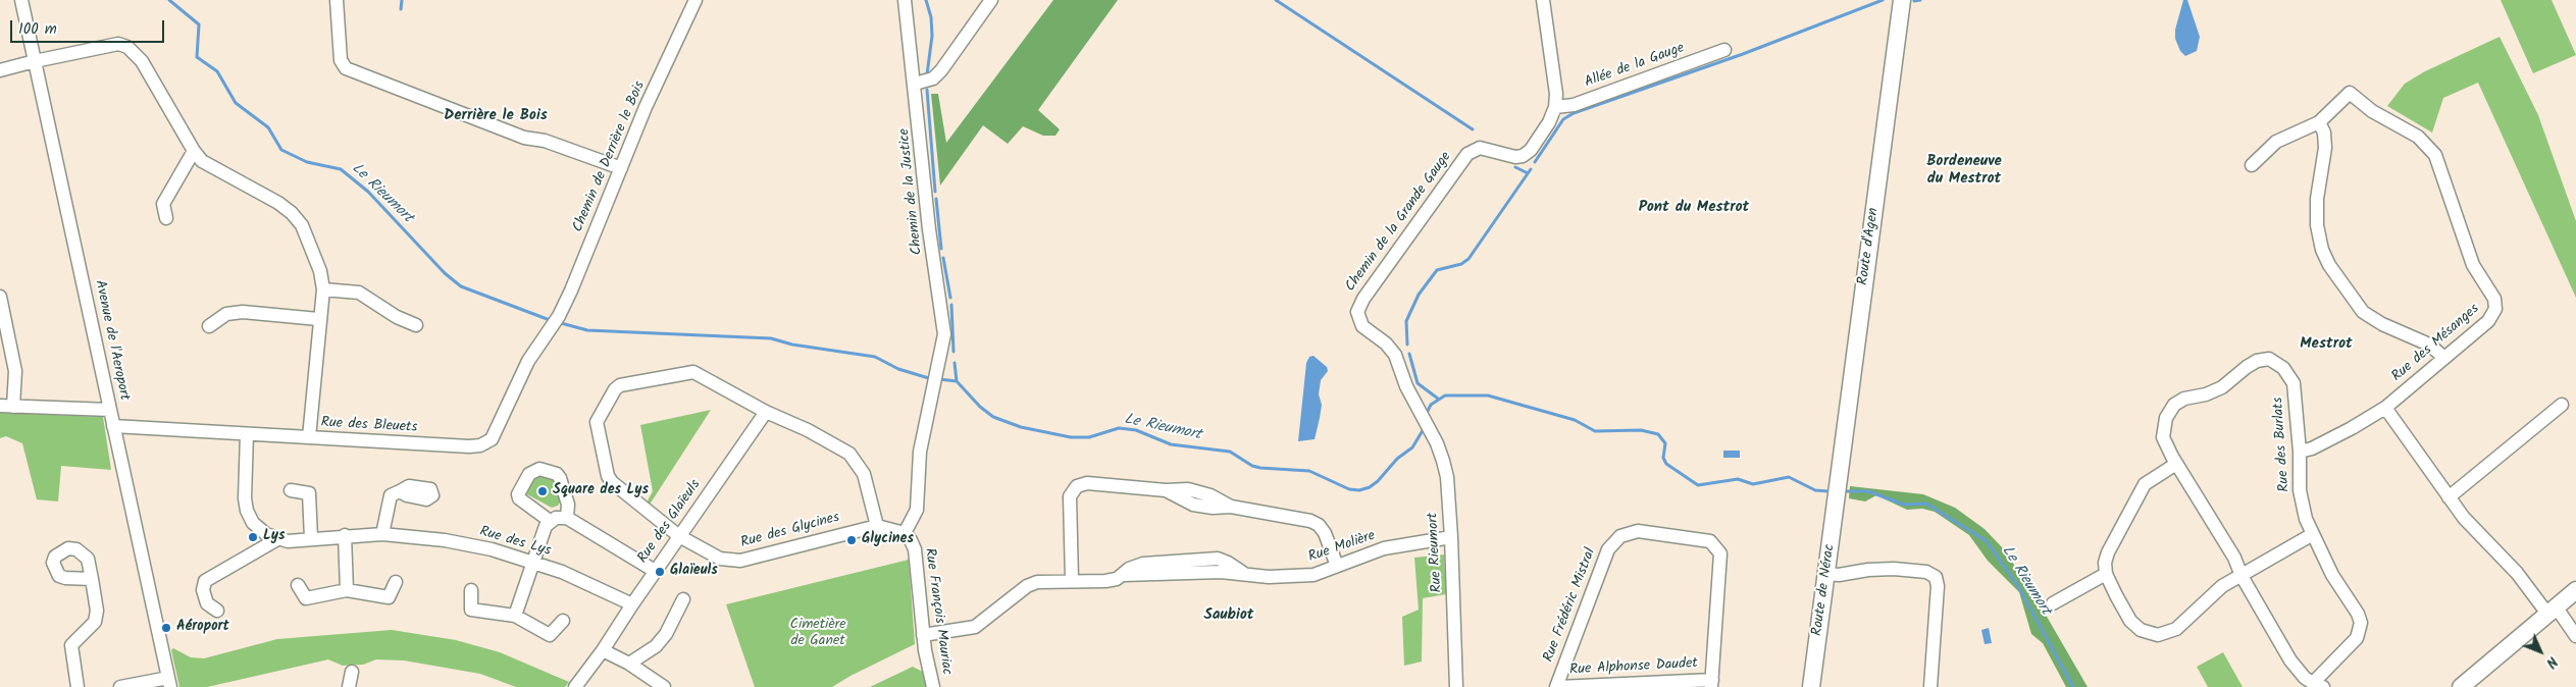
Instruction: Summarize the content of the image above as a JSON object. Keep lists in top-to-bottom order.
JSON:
{
  "streets": {
    "main road": ["Route d'Agen", "Route de Nérac"],
    "street": [
      "Allée de la Gauge",
      "Chemin de Derrière le Bois",
      "Chemin de la Justice",
      "Chemin de la Grande Gauge",
      "Avenue de l'Aeroport",
      "Rue des Mésanges",
      "Rue des Bleuets",
      "Rue des Burlats",
      "Rue des Glaïeuls",
      "Rue des Glycines",
      "Rue des Lys",
      "Rue Molière",
      "Rue Rieumort",
      "Rue Frédéric Mistral",
      "Rue François Mauriac",
      "Rue Alphonse Daudet"
    ]
  },
  "crossings": [
    ["Allée de la Gauge", "Chemin de la Grande Gauge"],
    ["Chemin de Derrière le Bois", "Rue des Bleuets"],
    ["Chemin de la Justice", "Rue des Glycines"],
    ["Chemin de la Justice", "Rue François Mauriac"],
    ["Chemin de la Grande Gauge", "Rue Rieumort"],
    ["Route d'Agen", "Route de Nérac"],
    ["Avenue de l'Aeroport", "Rue des Bleuets"],
    ["Rue des Mésanges", "Rue des Burlats"],
    ["Rue des Glaïeuls", "Rue des Glycines"],
    ["Rue des Glaïeuls", "Rue des Lys"],
    ["Rue des Glycines", "Rue François Mauriac"],
    ["Rue Molière", "Rue Rieumort"],
    ["Rue Molière", "Rue François Mauriac"],
    ["Rue Frédéric Mistral", "Rue Alphonse Daudet"]
  ],
  "districts": [
    "Derrière le Bois",
    "Bordeneuve du Mestrot",
    "Pont du Mestrot",
    "Mestrot",
    "Saubiot"
  ],
  "water": ["Le Rieumort"],
  "parks": ["Cimetière de Ganet"],
  "places": [
    "Square des Lys",
    "Lys",
    "Glycines",
    "Glaïeuls",
    "Aéroport"
  ],
  "scale_bar": "100 m",
  "north": "bottom right"
}
